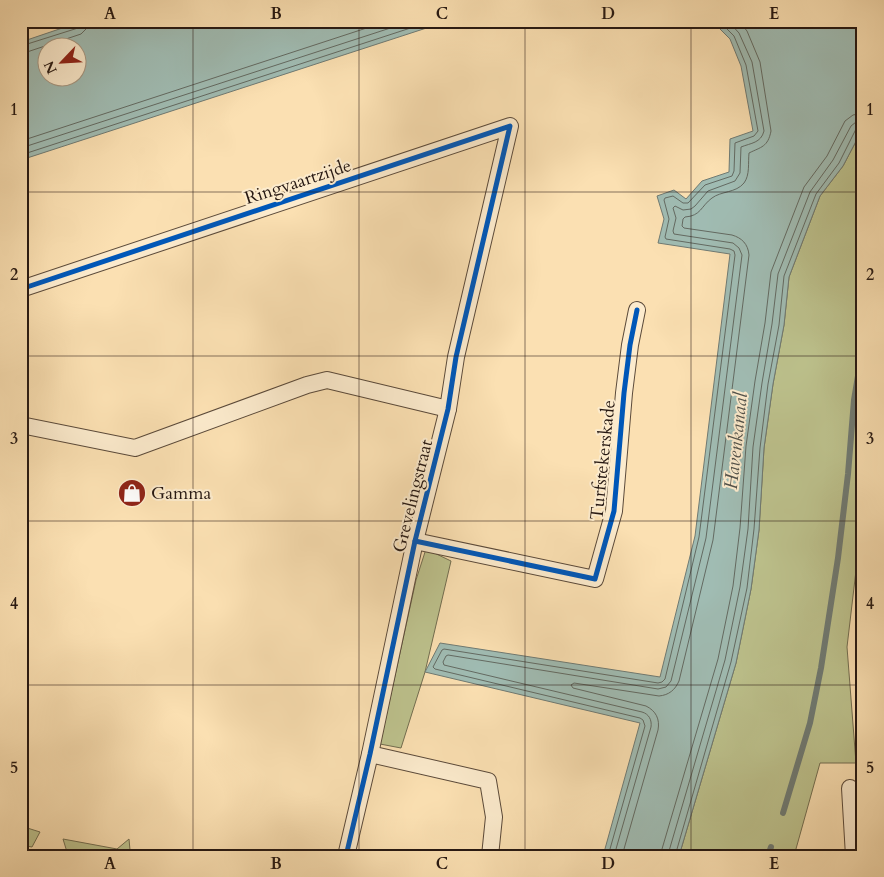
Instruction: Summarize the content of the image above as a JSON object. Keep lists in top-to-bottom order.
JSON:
{
  "streets": {
    "street": ["Ringvaartzijde", "Turfstekerskade", "Grevelingstraat"]
  },
  "crossings": [
    ["Ringvaartzijde", "Grevelingstraat"],
    ["Turfstekerskade", "Grevelingstraat"]
  ],
  "water": ["Havenkanaal"],
  "places": {
    "shop": ["Gamma"]
  },
  "north": "bottom left",
  "grid": {
    "columns": [
      "A",
      "B",
      "C",
      "D",
      "E"
    ],
    "rows": [
      "1",
      "2",
      "3",
      "4",
      "5"
    ]
  }
}
